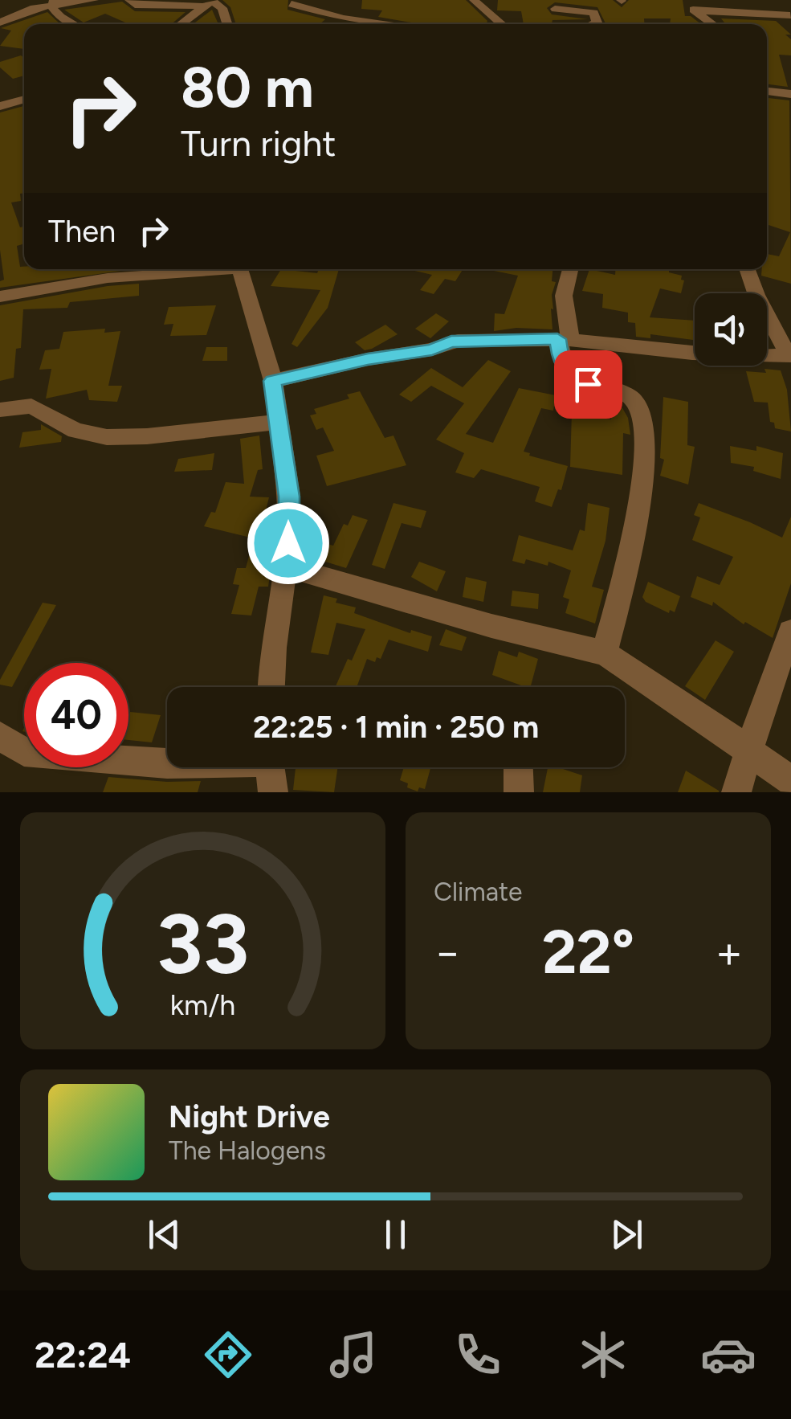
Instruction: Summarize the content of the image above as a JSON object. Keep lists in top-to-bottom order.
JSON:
{
  "page": {
    "turn": ["80 m", "Turn right"],
    "then": "Then",
    "limit": "40",
    "trip": "22:25 · 1 min · 250 m",
    "tile": "Climate",
    "heat": ["−", "22°", "+"],
    "song": ["Night Drive", "The Halogens"],
    "tabs": "22:24",
    "gauge": ["33", "km/h"]
  }
}
